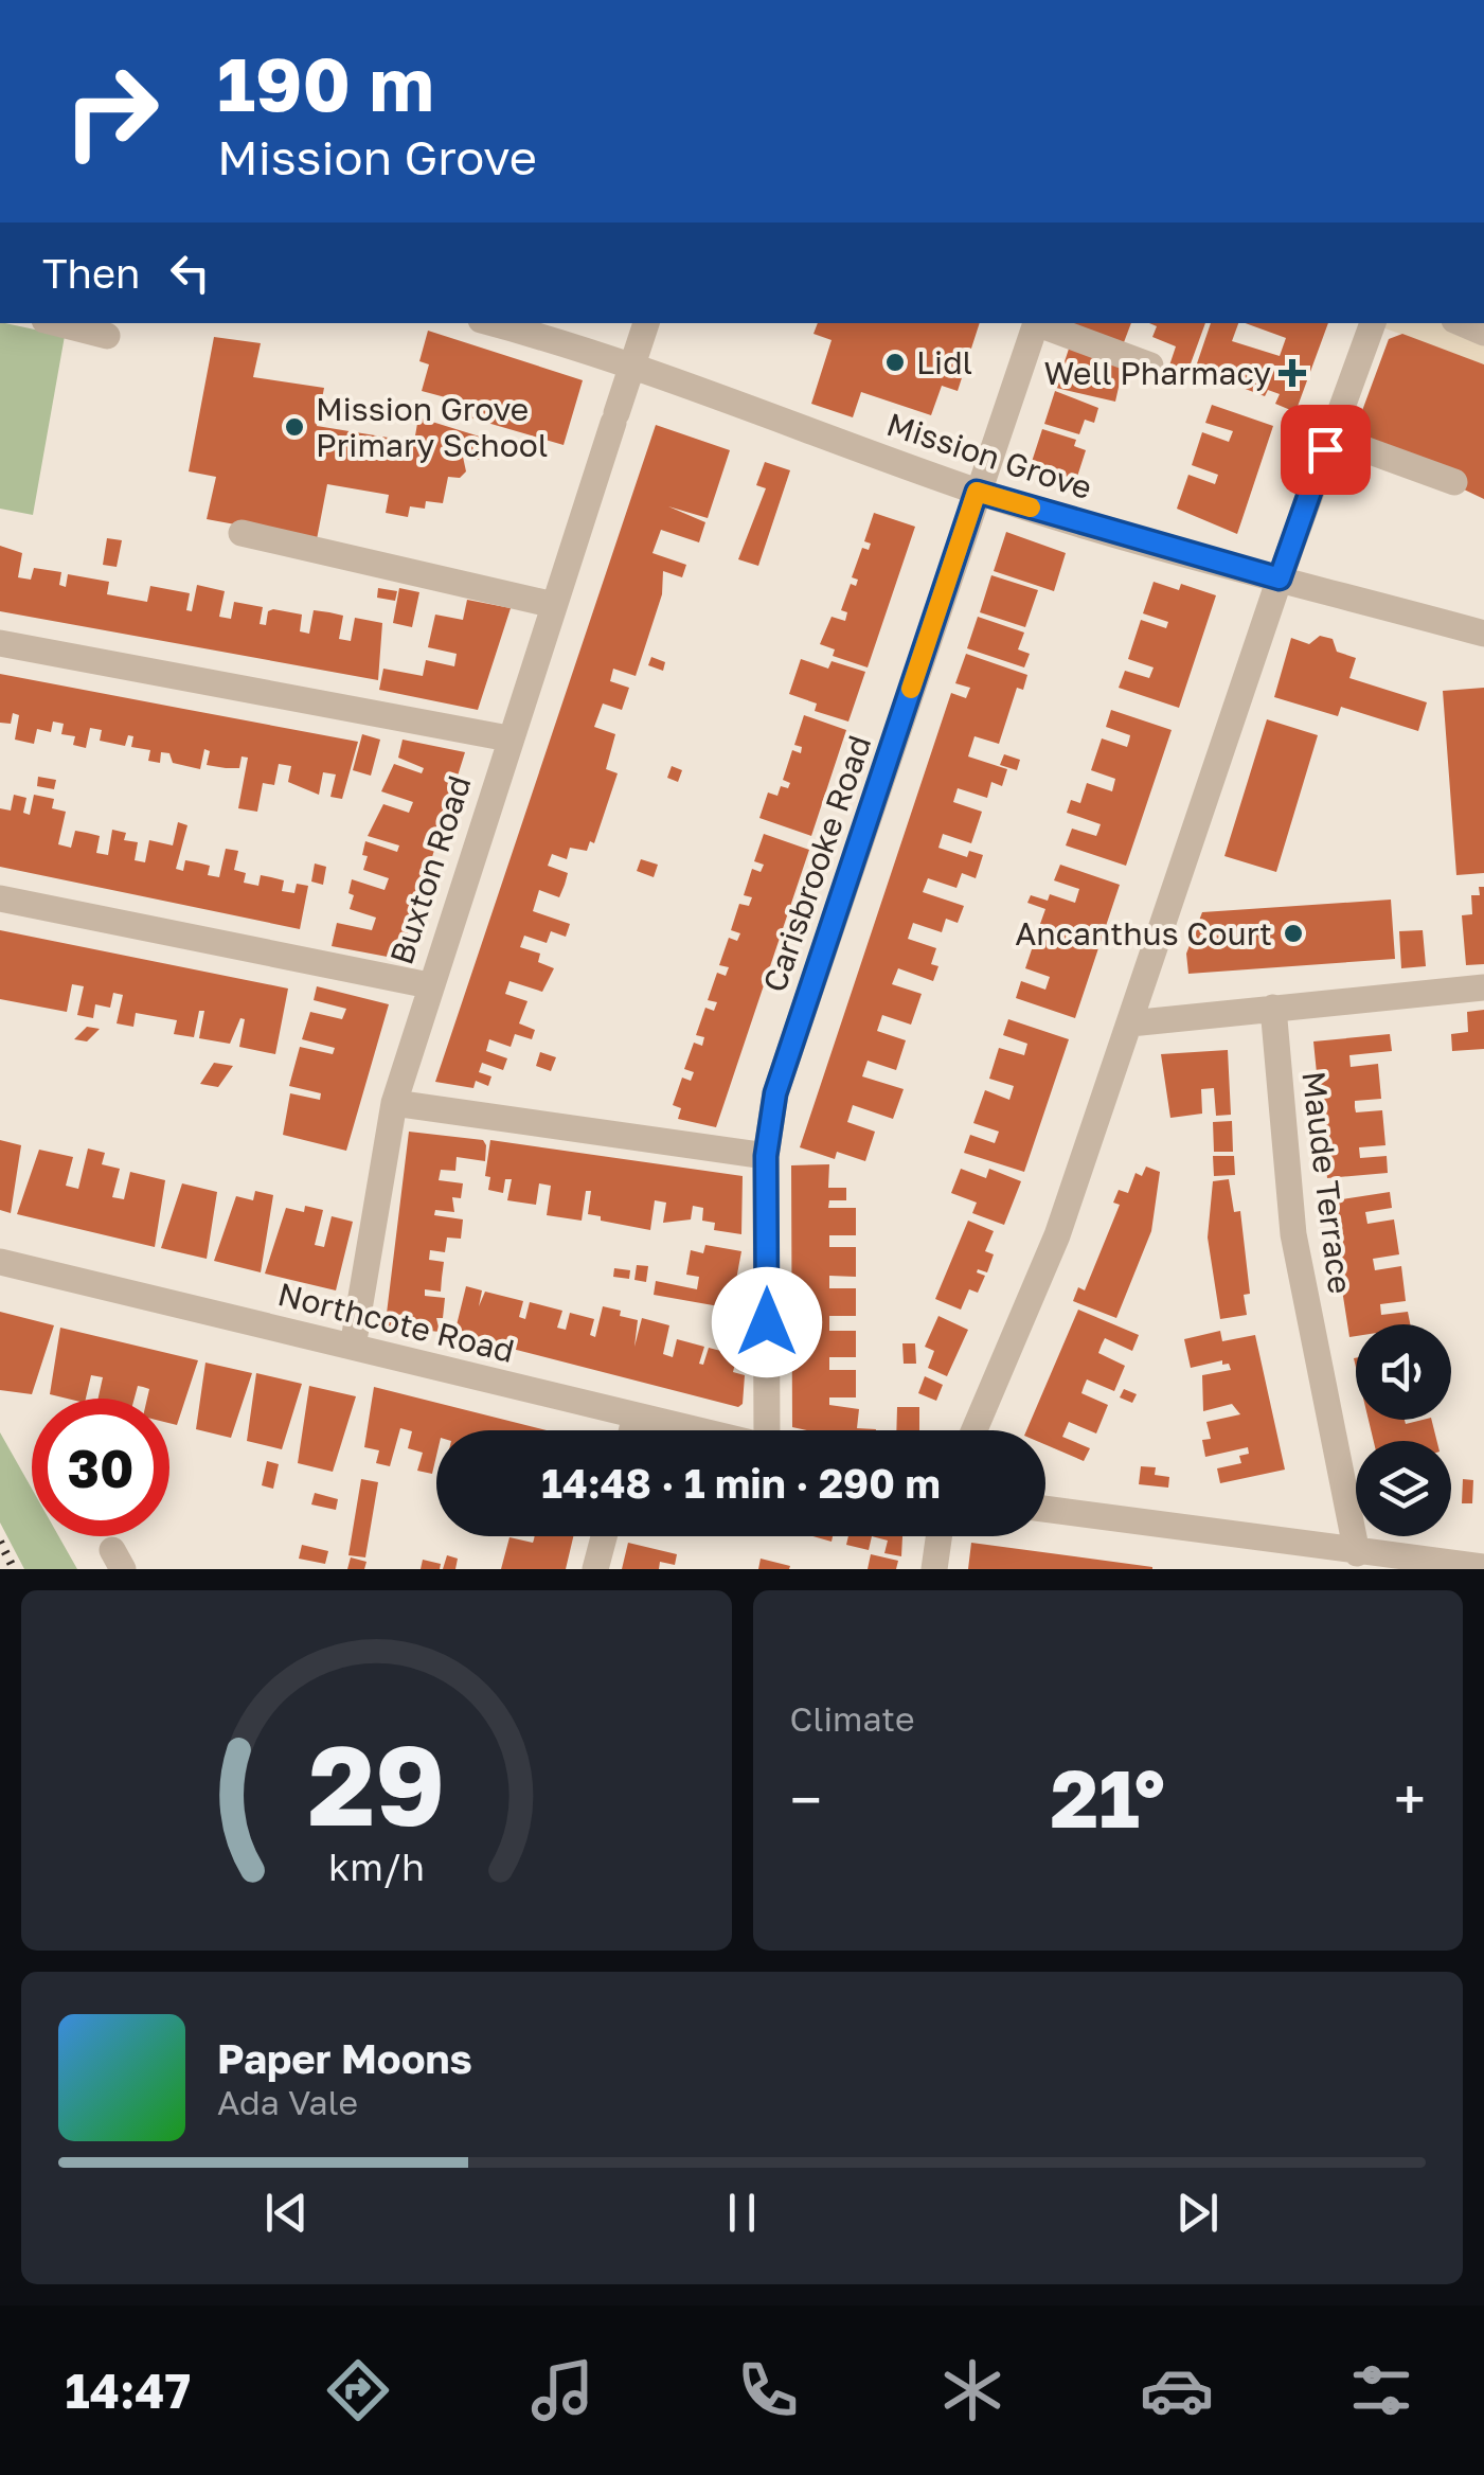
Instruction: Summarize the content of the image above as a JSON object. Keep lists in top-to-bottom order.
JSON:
{
  "streets": {
    "street": [
      "Mission Grove",
      "Carisbrooke Road",
      "Buxton Road",
      "Maude Terrace",
      "Northcote Road"
    ]
  },
  "crossings": [
    ["Mission Grove", "Carisbrooke Road"],
    ["Mission Grove", "Buxton Road"],
    ["Buxton Road", "Northcote Road"]
  ],
  "places": {
    "other": ["Lidl", "Mission Grove Primary School", "Ancanthus Court"],
    "health": ["Well Pharmacy"]
  },
  "page": {
    "turn": ["190 m", "Mission Grove"],
    "then": "Then",
    "limit": "30",
    "trip": "14:48 · 1 min · 290 m",
    "tile": "Climate",
    "heat": ["−", "21°", "+"],
    "song": ["Paper Moons", "Ada Vale"],
    "tabs": "14:47",
    "gauge": ["29", "km/h"]
  }
}
